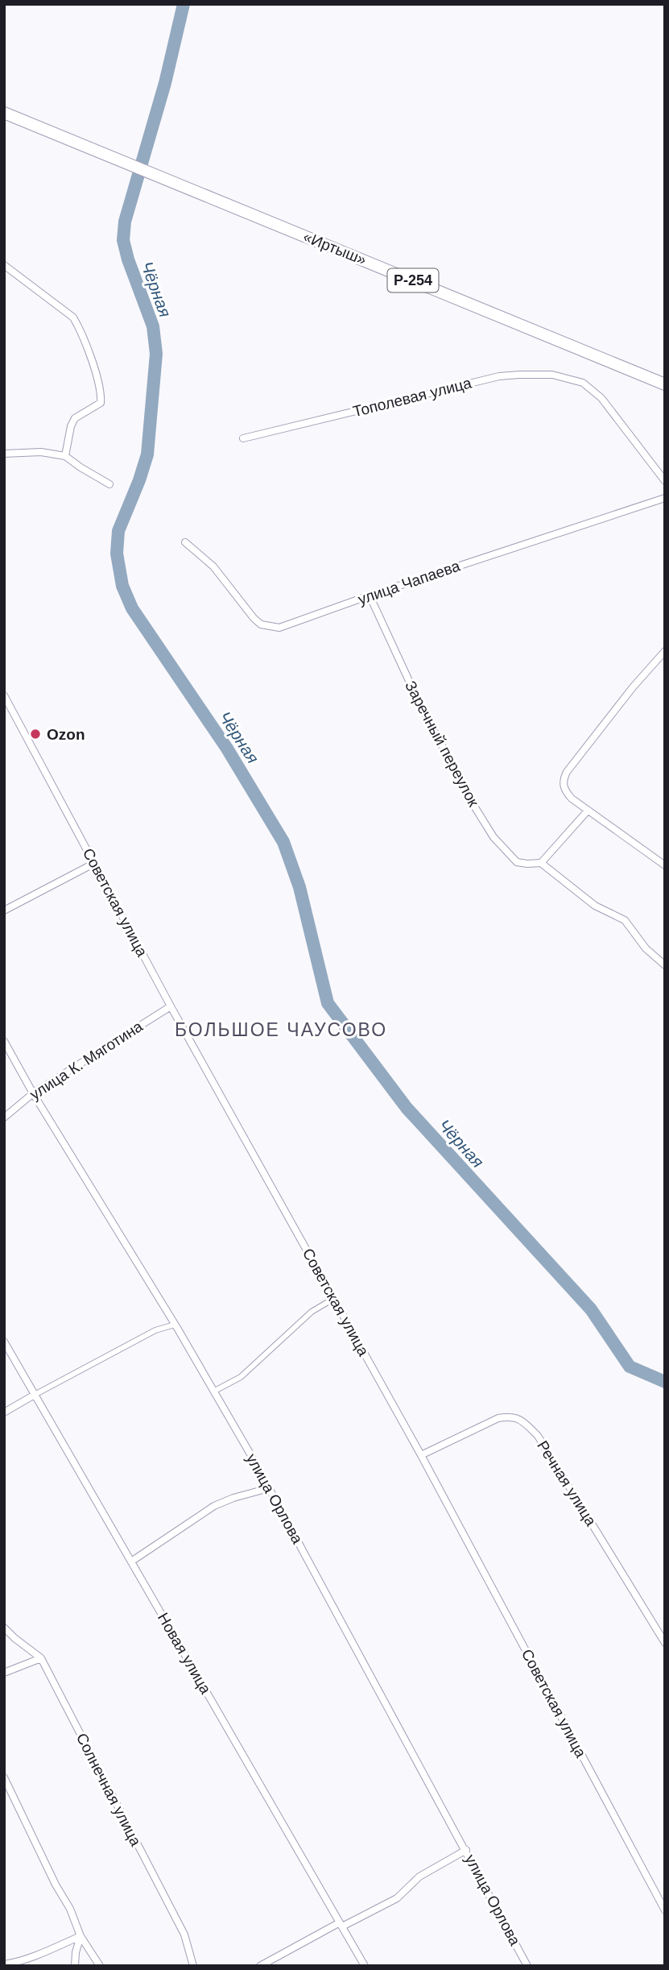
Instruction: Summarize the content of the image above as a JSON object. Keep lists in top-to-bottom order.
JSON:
{
  "streets": {
    "highway": ["«Иртыш»", "Р-254"],
    "street": [
      "Тополевая улица",
      "улица Чапаева",
      "Заречный переулок",
      "Советская улица",
      "улица К. Мяготина",
      "Речная улица",
      "улица Орлова",
      "Новая улица",
      "Солнечная улица"
    ]
  },
  "crossings": [
    ["улица Чапаева", "Заречный переулок"],
    ["Советская улица", "улица К. Мяготина"],
    ["Советская улица", "Речная улица"],
    ["улица К. Мяготина", "улица Орлова"]
  ],
  "districts": ["БОЛЬШОЕ ЧАУСОВО"],
  "water": ["Чёрная"],
  "places": ["Ozon"]
}
